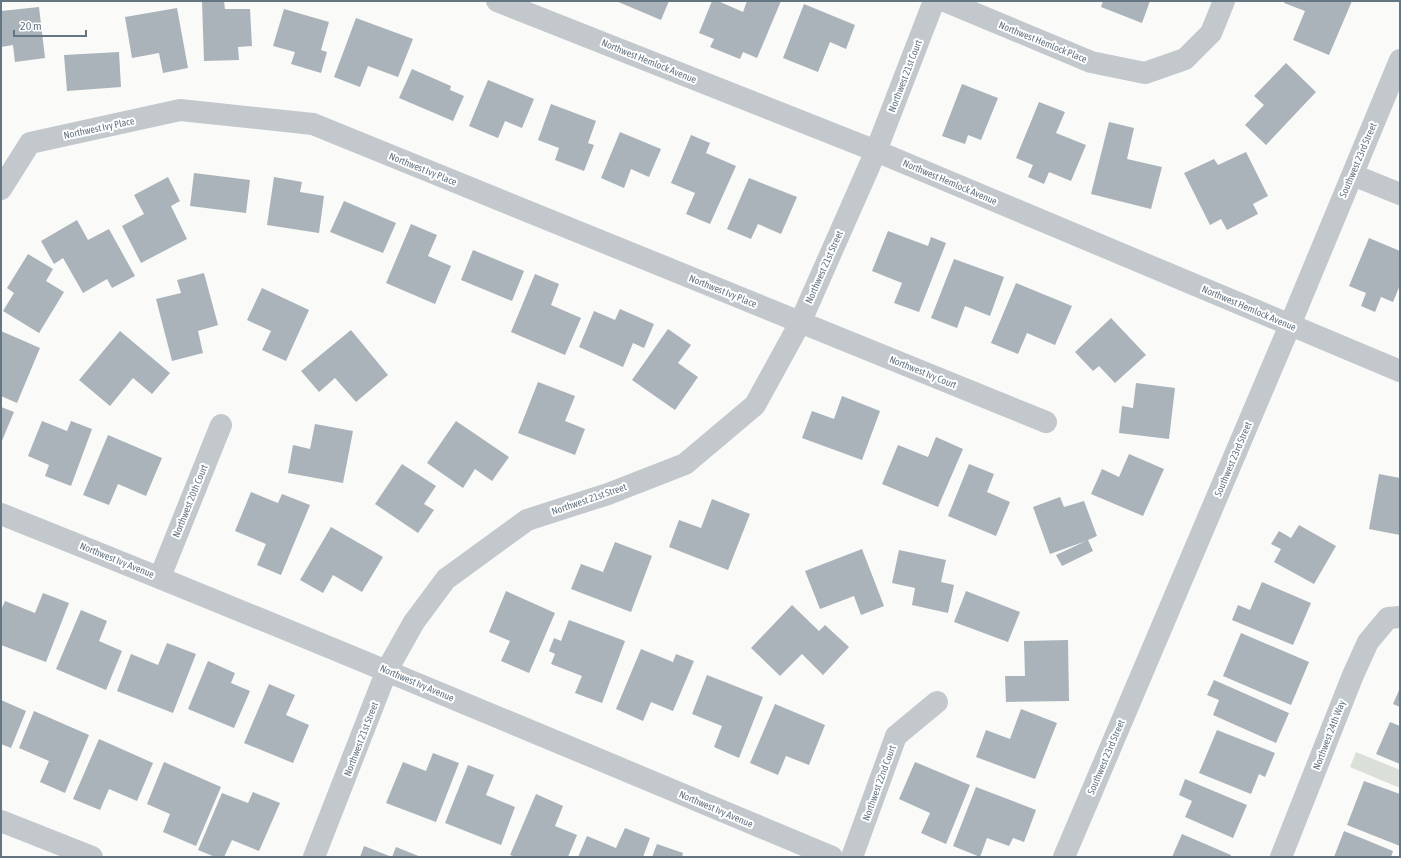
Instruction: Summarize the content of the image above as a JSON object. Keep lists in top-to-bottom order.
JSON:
{
  "streets": {
    "street": [
      "Northwest Hemlock Place",
      "Northwest Hemlock Avenue",
      "Northwest 21st Court",
      "Northwest Ivy Place",
      "Southwest 23rd Street",
      "Northwest 21st Street",
      "Northwest Ivy Court",
      "Northwest 20th Court",
      "Northwest Ivy Avenue",
      "Northwest 24th Way",
      "Northwest 22nd Court"
    ]
  },
  "crossings": [
    ["Northwest Hemlock Avenue", "Northwest 21st Court"],
    ["Northwest Hemlock Avenue", "Southwest 23rd Street"],
    ["Northwest Hemlock Avenue", "Northwest 21st Street"],
    ["Northwest 21st Court", "Northwest 21st Street"],
    ["Northwest Ivy Place", "Northwest 21st Street"],
    ["Northwest Ivy Place", "Northwest Ivy Court"],
    ["Northwest 21st Street", "Northwest Ivy Court"],
    ["Northwest 21st Street", "Northwest Ivy Avenue"],
    ["Northwest 20th Court", "Northwest Ivy Avenue"]
  ],
  "scale_bar": "20 m"
}
